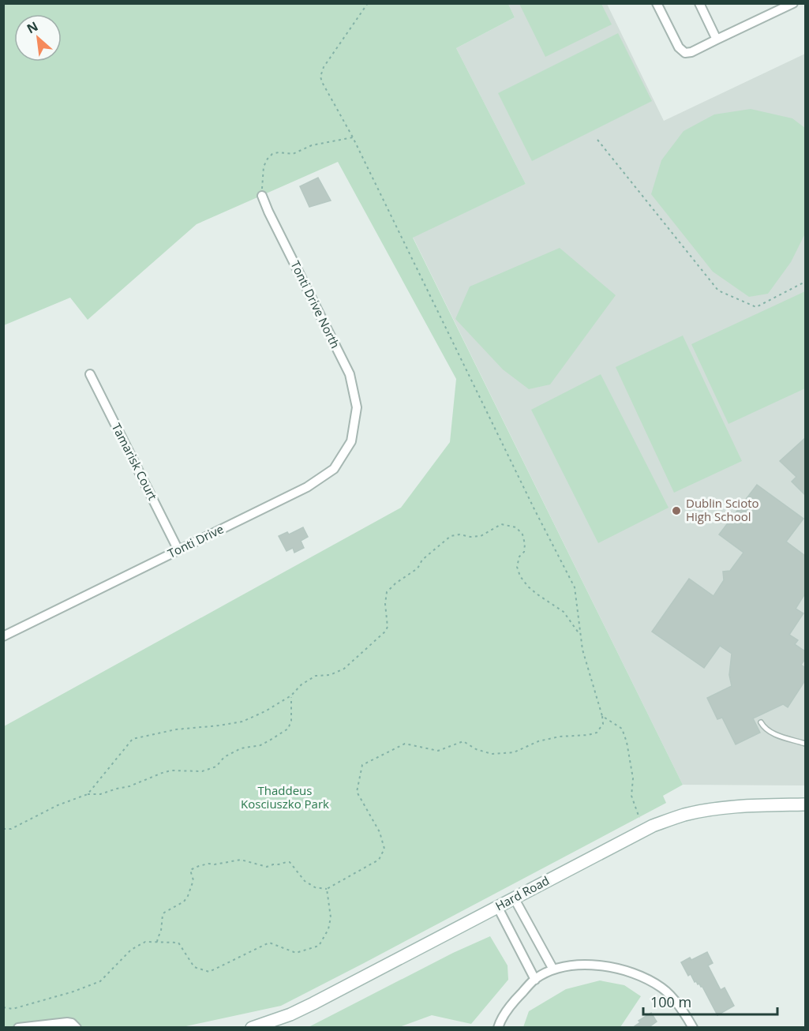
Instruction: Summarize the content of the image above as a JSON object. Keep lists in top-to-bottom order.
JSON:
{
  "streets": {
    "main road": ["Hard Road"],
    "street": ["Tonti Drive North", "Tamarisk Court", "Tonti Drive"]
  },
  "crossings": [
    ["Tonti Drive North", "Tonti Drive"],
    ["Tamarisk Court", "Tonti Drive"]
  ],
  "parks": ["Thaddeus Kosciuszko Park"],
  "places": ["Dublin Scioto High School"],
  "scale_bar": "100 m",
  "north": "top left"
}
